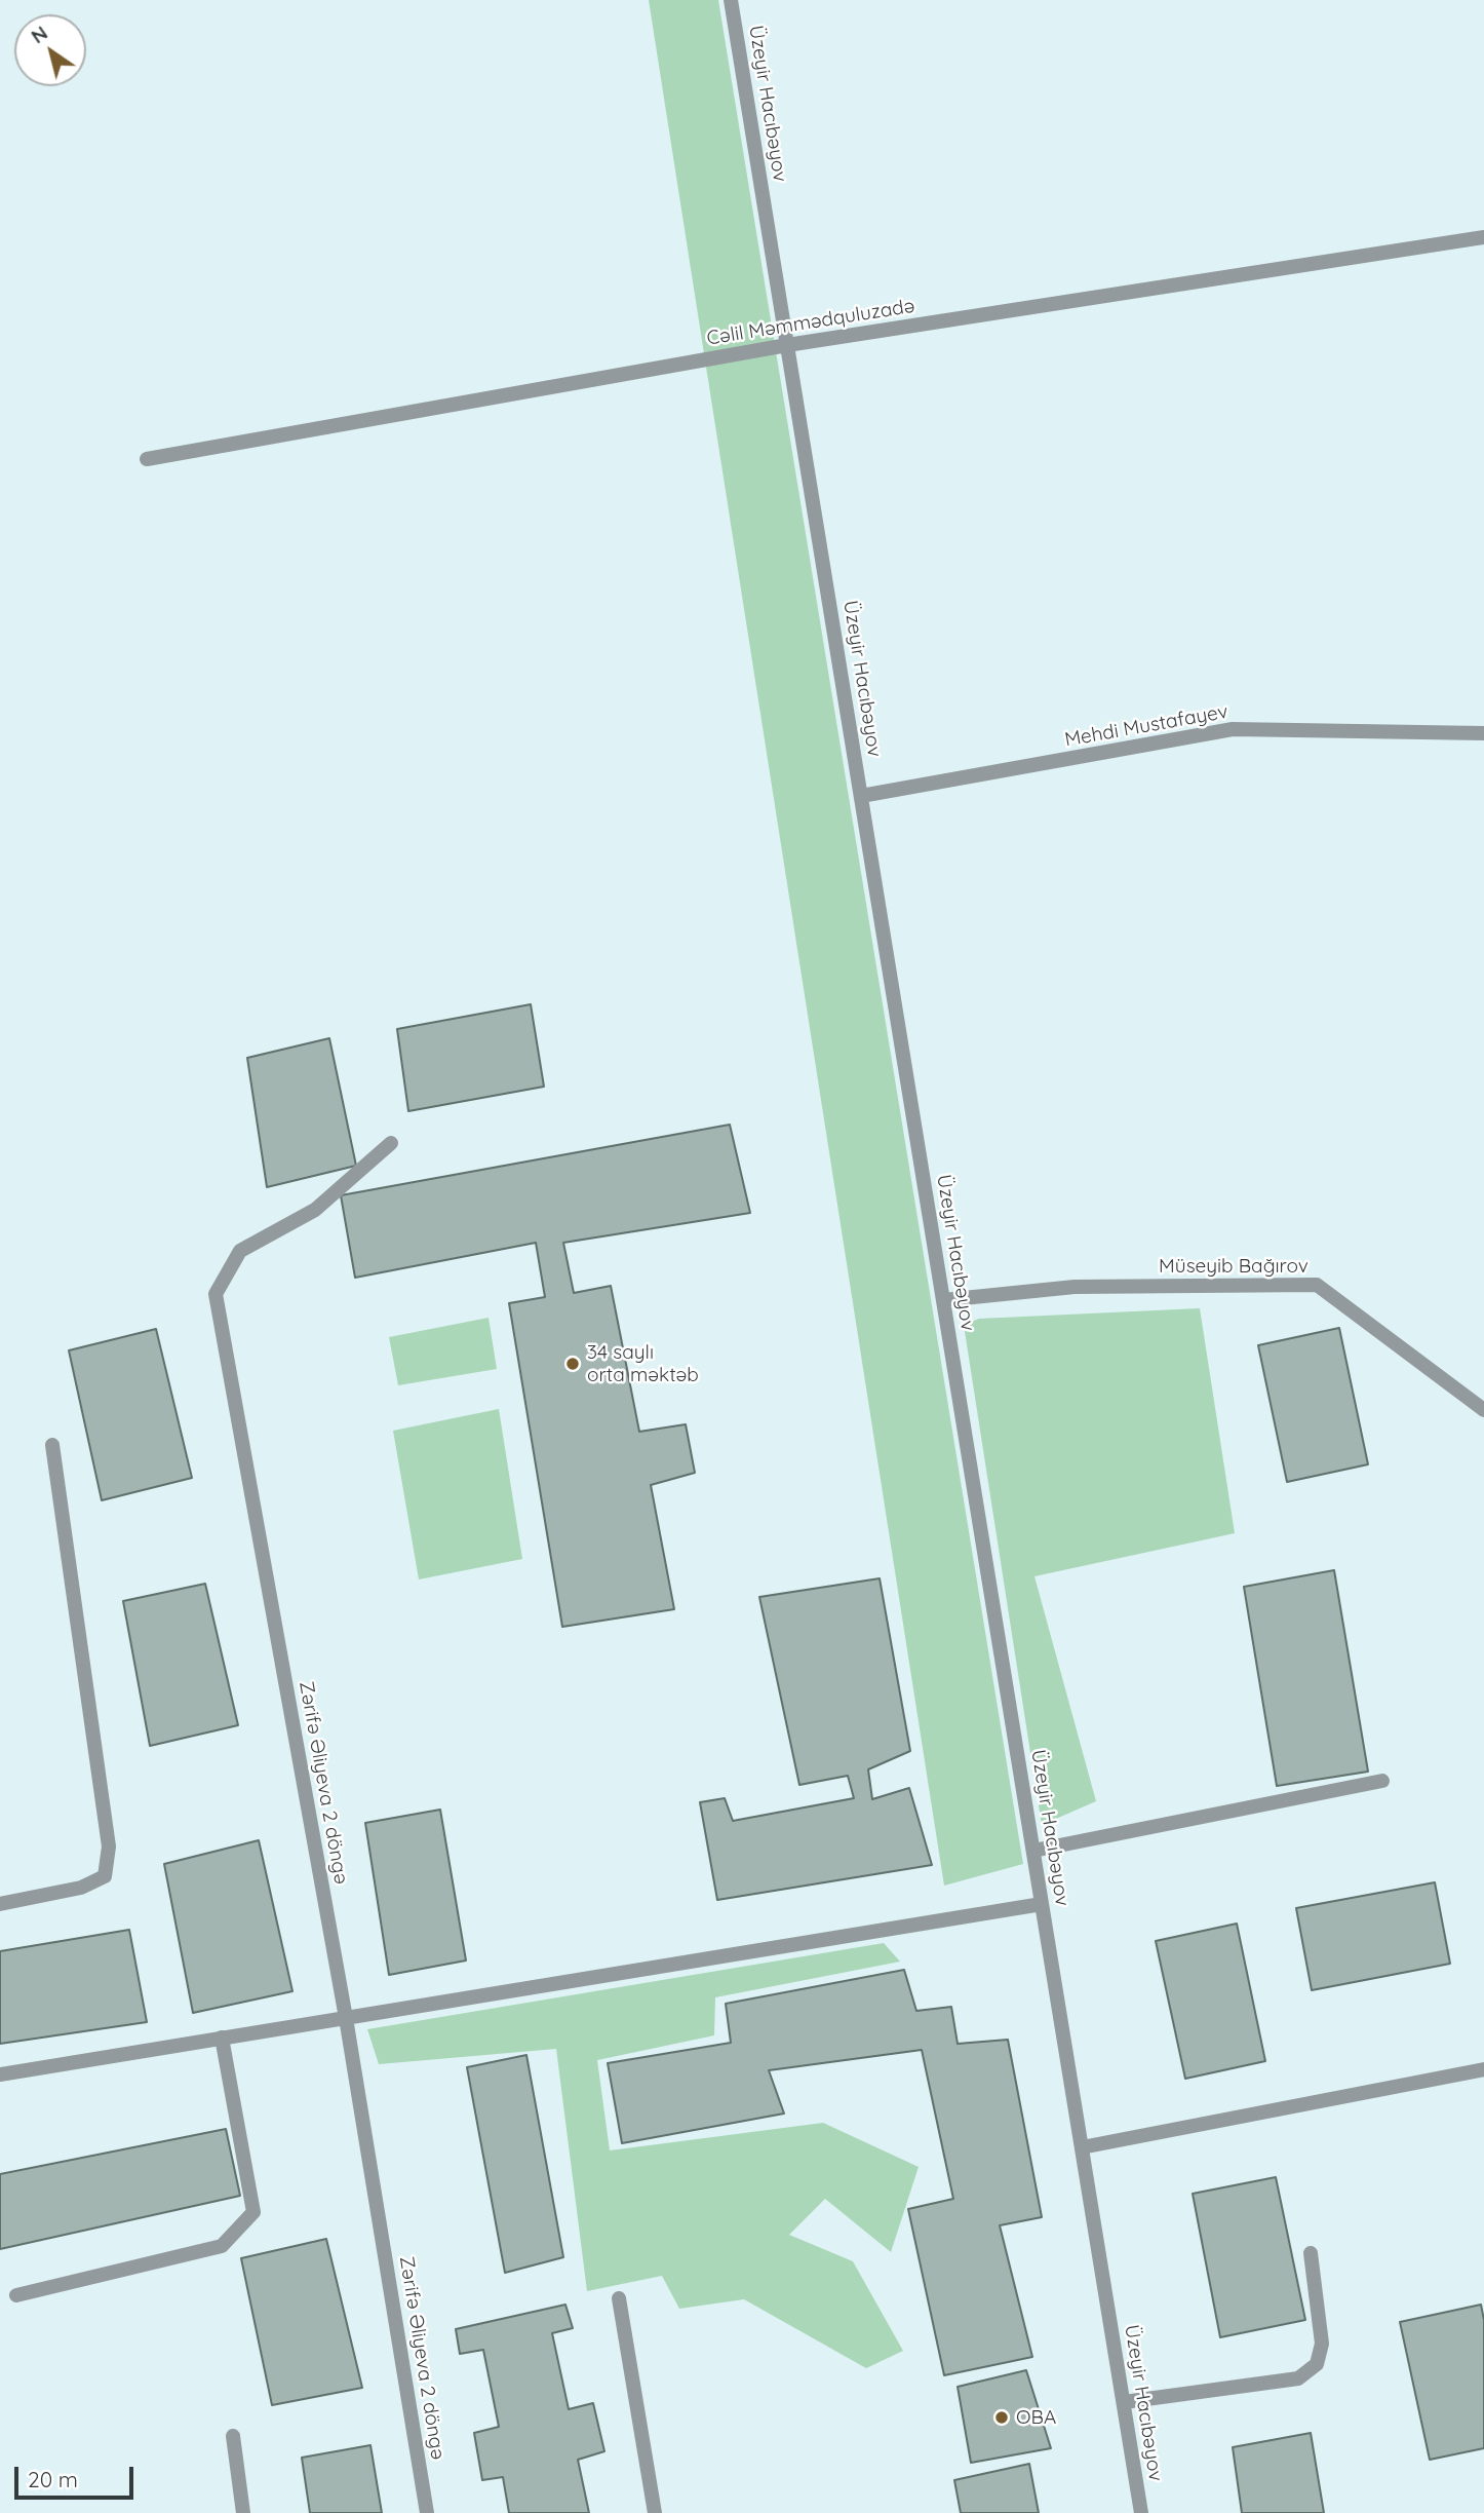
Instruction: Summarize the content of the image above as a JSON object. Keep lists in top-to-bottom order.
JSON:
{
  "streets": {
    "street": [
      "Üzeyir Hacıbəyov",
      "Cəlil Məmmədquluzadə",
      "Mehdi Mustafayev",
      "Müseyib Bağırov",
      "Zərifə Əliyeva 2 döngə"
    ]
  },
  "crossings": [
    ["Üzeyir Hacıbəyov", "Cəlil Məmmədquluzadə"],
    ["Üzeyir Hacıbəyov", "Mehdi Mustafayev"],
    ["Üzeyir Hacıbəyov", "Müseyib Bağırov"]
  ],
  "places": ["34 saylı orta məktəb", "OBA"],
  "scale_bar": "20 m",
  "north": "top left"
}
